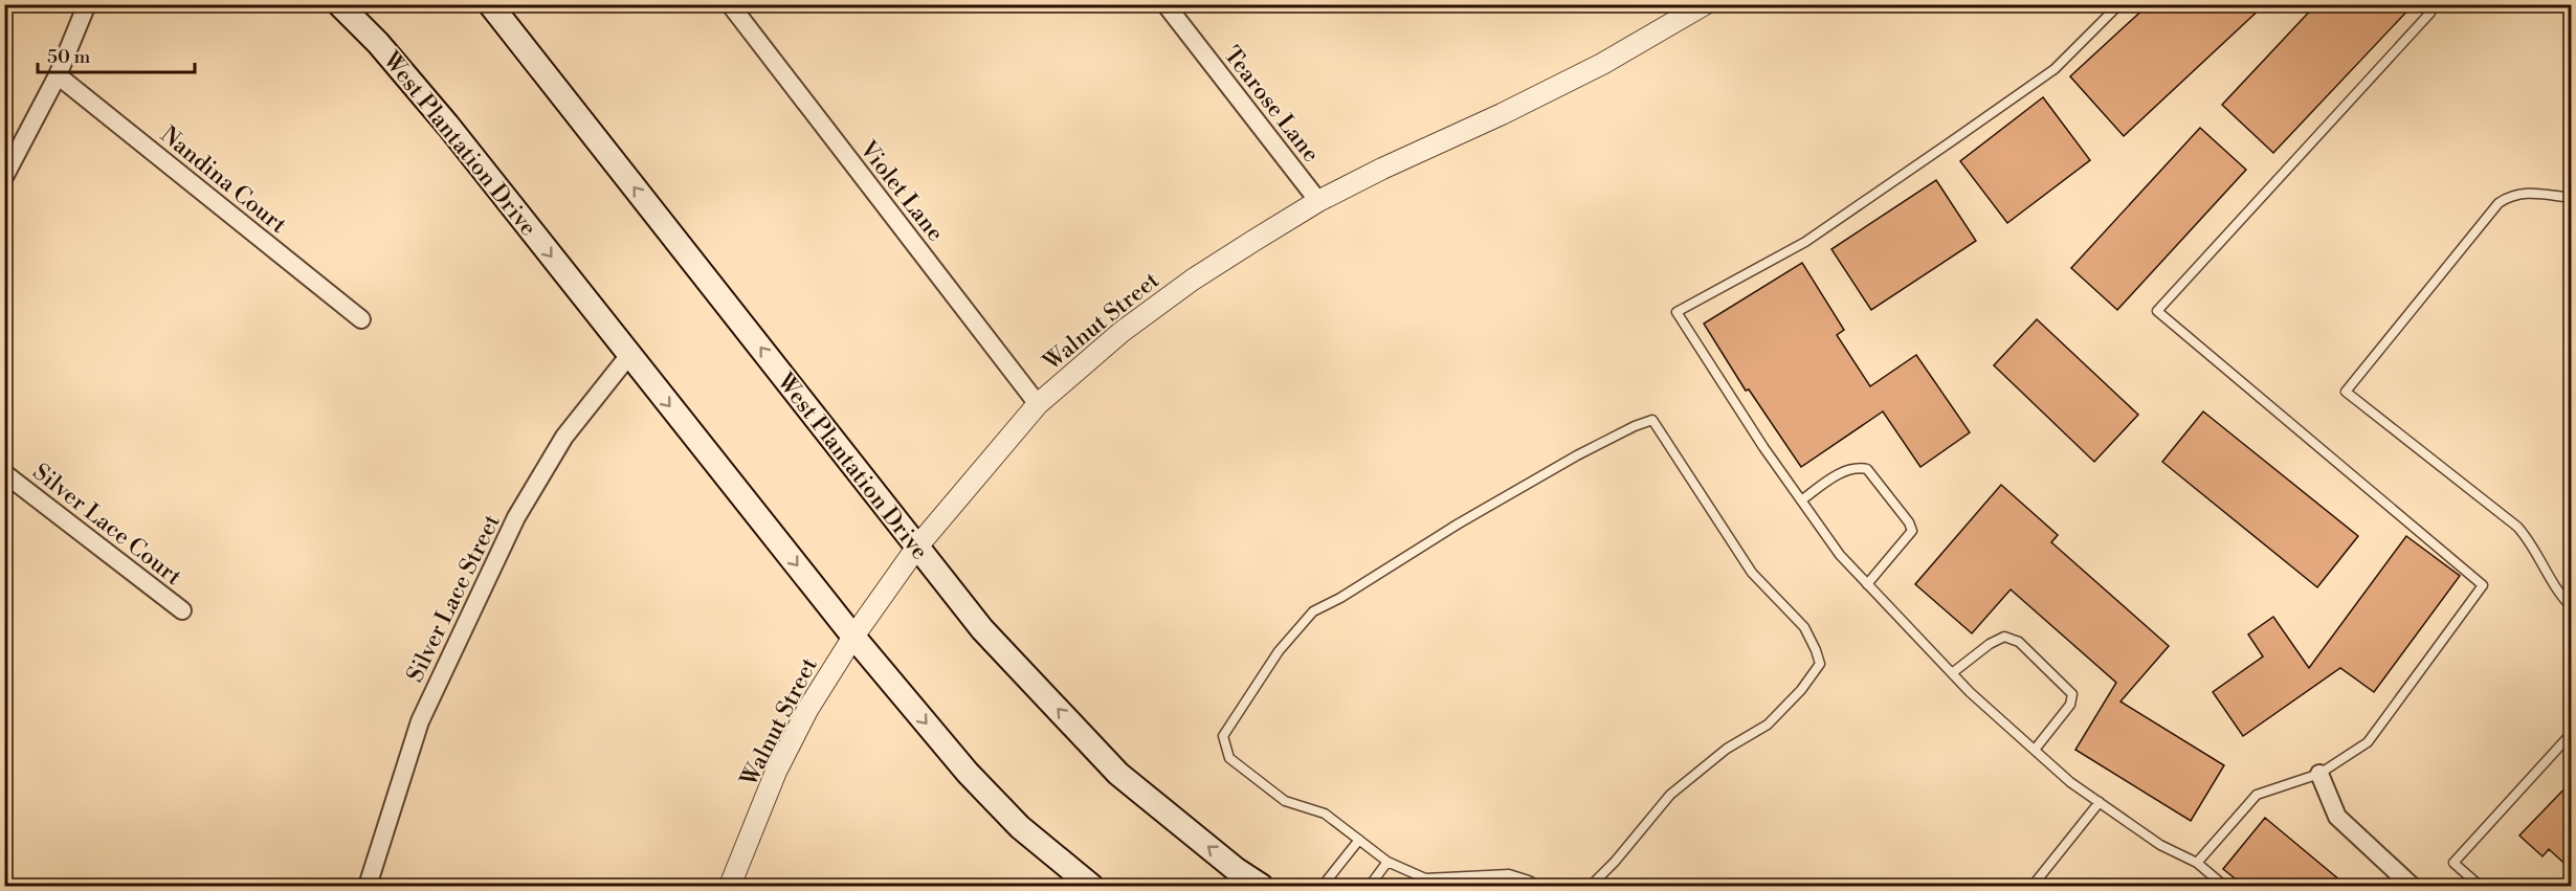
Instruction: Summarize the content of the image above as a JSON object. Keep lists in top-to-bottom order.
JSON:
{
  "streets": {
    "main road": ["West Plantation Drive"],
    "street": [
      "Tearose Lane",
      "Nandina Court",
      "Violet Lane",
      "Walnut Street",
      "Silver Lace Court",
      "Silver Lace Street"
    ]
  },
  "crossings": [
    ["Tearose Lane", "Walnut Street"],
    ["West Plantation Drive", "Walnut Street"],
    ["West Plantation Drive", "Silver Lace Street"],
    ["Violet Lane", "Walnut Street"]
  ],
  "scale_bar": "50 m"
}
